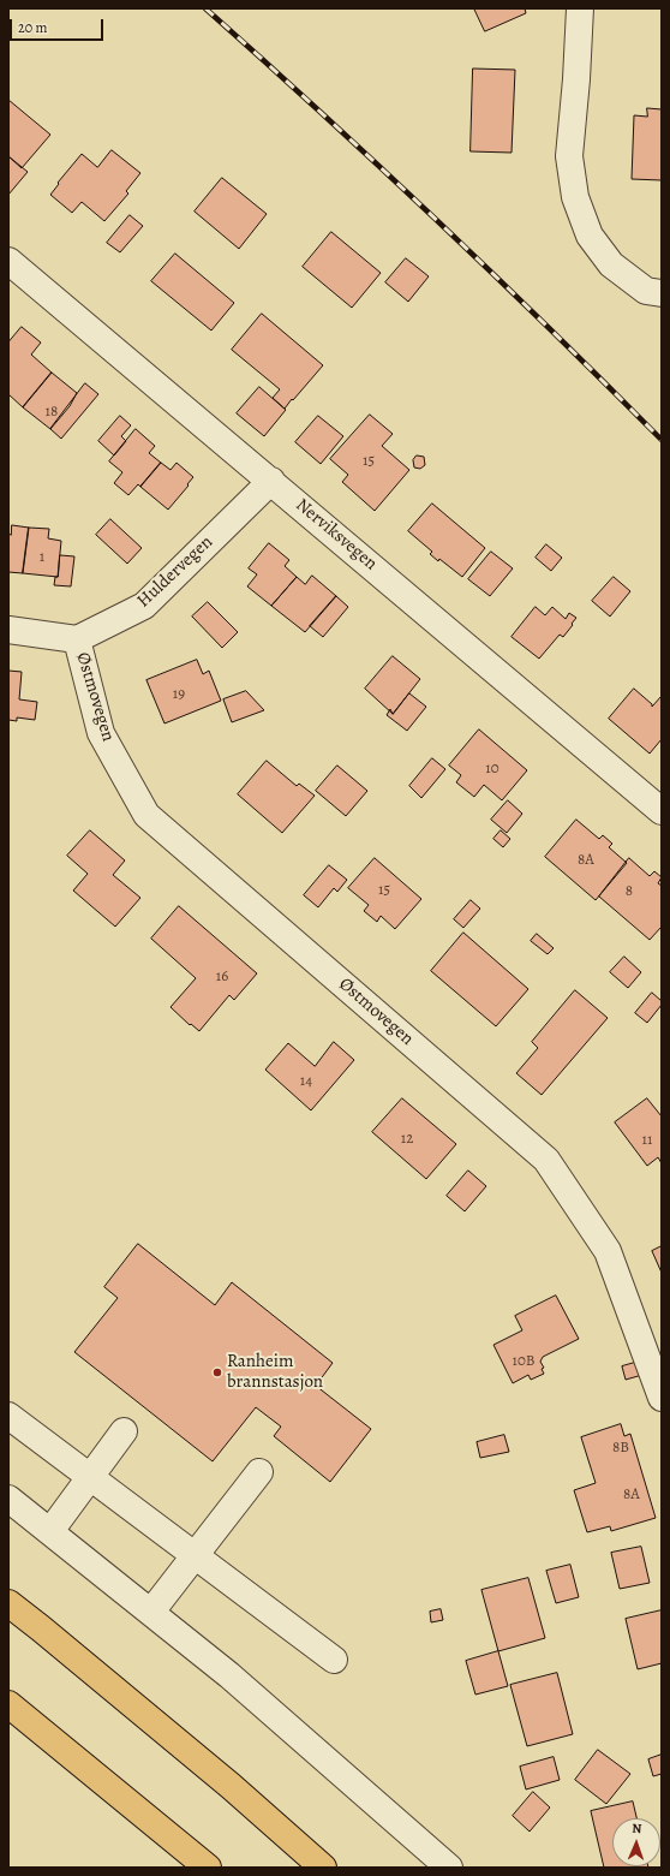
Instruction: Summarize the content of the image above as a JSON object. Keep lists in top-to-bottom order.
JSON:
{
  "streets": {
    "street": ["Nerviksvegen", "Huldervegen", "Østmovegen"]
  },
  "crossings": [
    ["Nerviksvegen", "Huldervegen"],
    ["Huldervegen", "Østmovegen"]
  ],
  "places": ["Ranheim brannstasjon"],
  "house_numbers": [
    "18",
    "15",
    "1",
    "19",
    "10",
    "8A",
    "15",
    "8",
    "16",
    "14",
    "12",
    "11",
    "10B",
    "8B",
    "8A"
  ],
  "scale_bar": "20 m",
  "north": "top"
}
